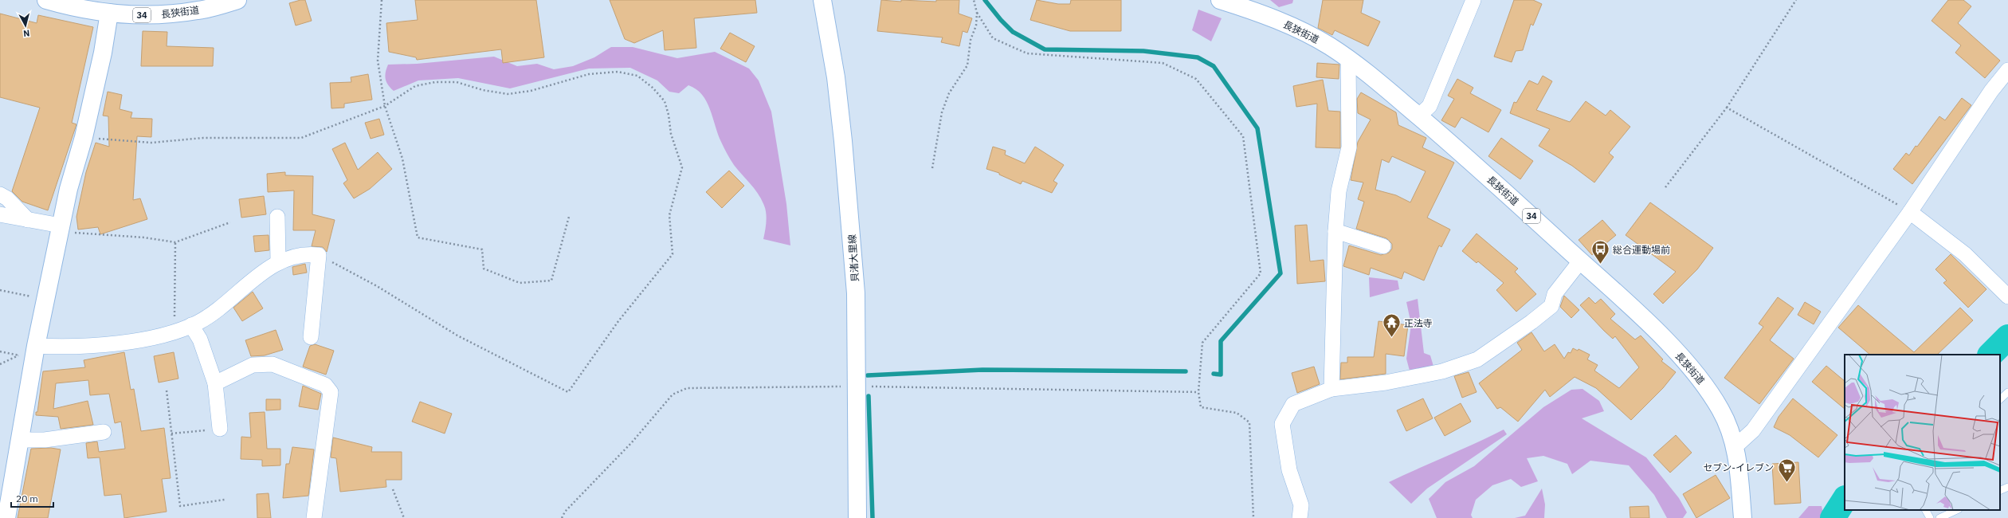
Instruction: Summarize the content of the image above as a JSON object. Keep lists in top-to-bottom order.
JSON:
{
  "streets": {
    "street": ["長狭街道", "34", "貝渚大里線"]
  },
  "places": {
    "bus stop": ["総合運動場前"],
    "temple": ["正法寺"],
    "supermarket": ["セブン-イレブン"]
  },
  "scale_bar": "20 m",
  "north": "bottom"
}
